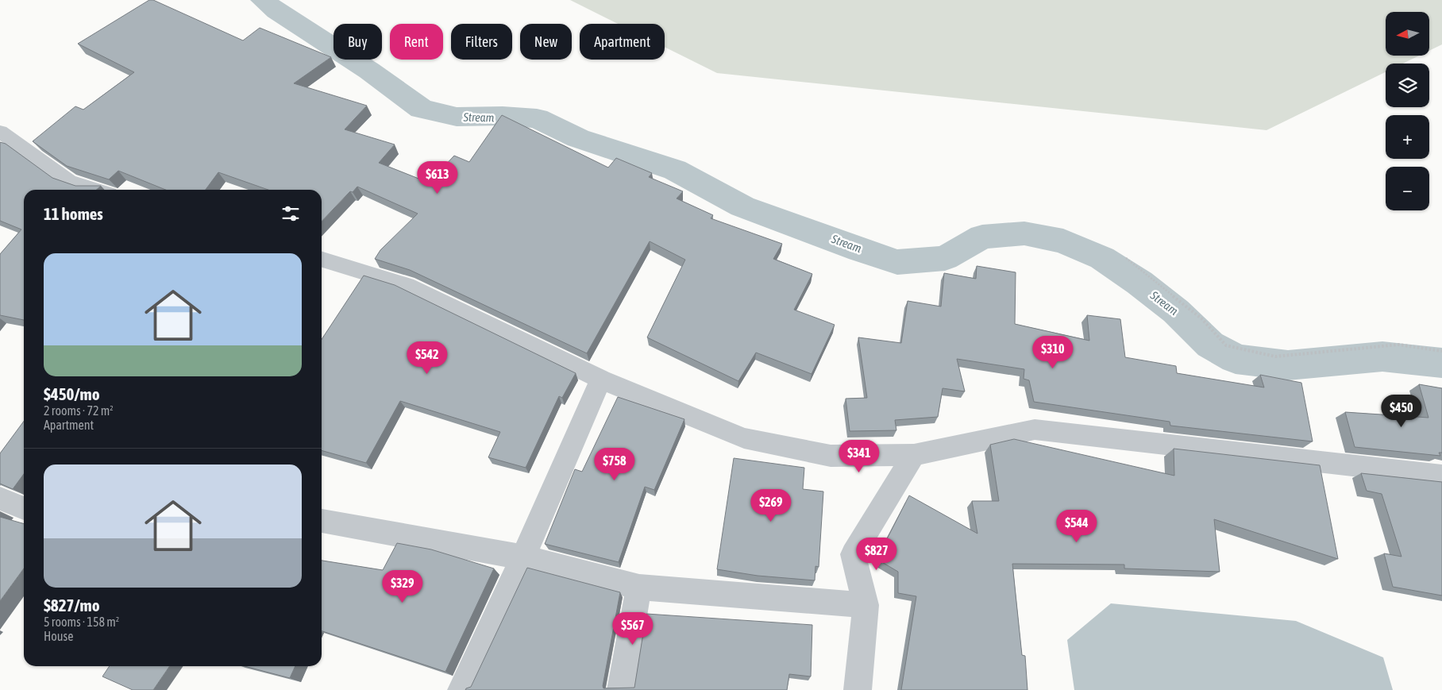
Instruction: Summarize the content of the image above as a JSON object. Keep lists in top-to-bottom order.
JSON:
{
  "water": ["Stream"],
  "north": "left",
  "page": {
    "map_buttons": ["+", "−"],
    "chip": [
      "Buy",
      "Rent",
      "Filters",
      "New",
      "Apartment"
    ],
    "price": [
      "$613",
      "$310",
      "$542",
      "$450",
      "$341",
      "$758",
      "$269",
      "$544",
      "$827",
      "$329",
      "$567"
    ],
    "heading": "11 homes",
    "list": [
      {
        "name": "$450/mo",
        "note": "2 rooms · 72 m² · Apartment"
      },
      {
        "name": "$827/mo",
        "note": "5 rooms · 158 m² · House"
      }
    ]
  }
}
